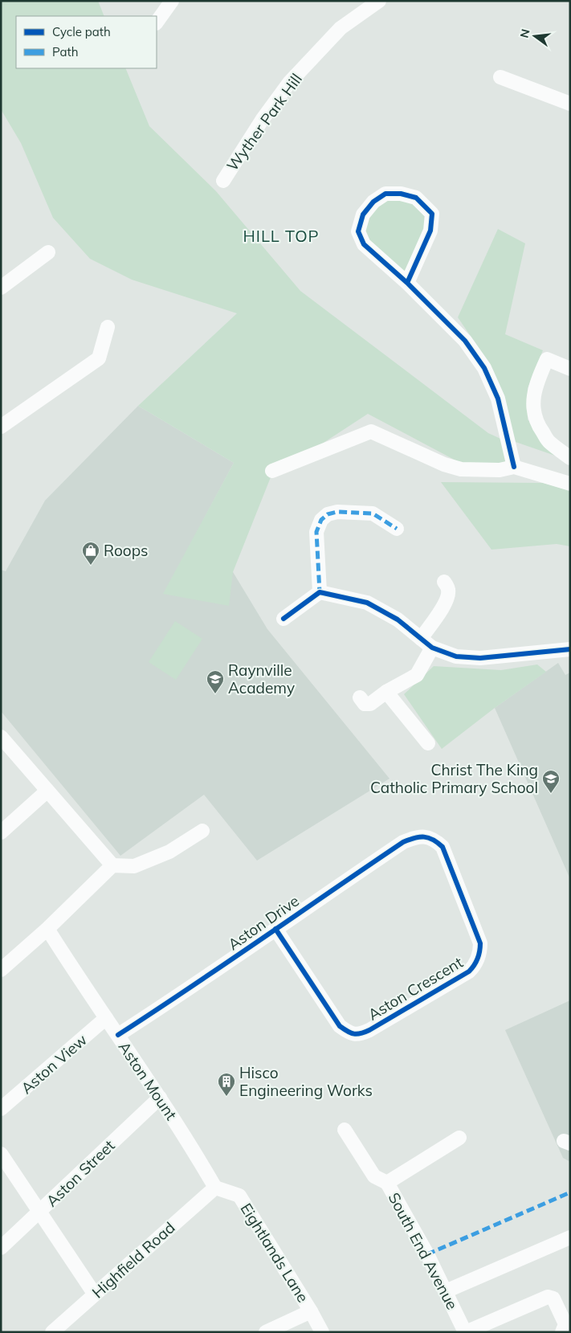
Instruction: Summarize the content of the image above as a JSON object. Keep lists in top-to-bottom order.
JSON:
{
  "streets": {
    "street": [
      "Wyther Park Hill",
      "Aston Drive",
      "Aston Crescent",
      "Aston View",
      "Aston Mount",
      "Aston Street",
      "South End Avenue",
      "Eightlands Lane",
      "Highfield Road"
    ]
  },
  "crossings": [
    ["Aston Drive", "Aston Crescent"],
    ["Aston Drive", "Aston Mount"],
    ["Aston View", "Aston Mount"],
    ["Aston Mount", "Aston Street"],
    ["Aston Mount", "Eightlands Lane"],
    ["Aston Mount", "Highfield Road"],
    ["Eightlands Lane", "Highfield Road"]
  ],
  "districts": ["HILL TOP"],
  "places": {
    "shop": ["Roops"],
    "school or university": ["Raynville Academy", "Christ The King Catholic Primary School"],
    "building": ["Hisco Engineering Works"]
  },
  "legend": ["Cycle path", "Path"],
  "north": "left"
}
